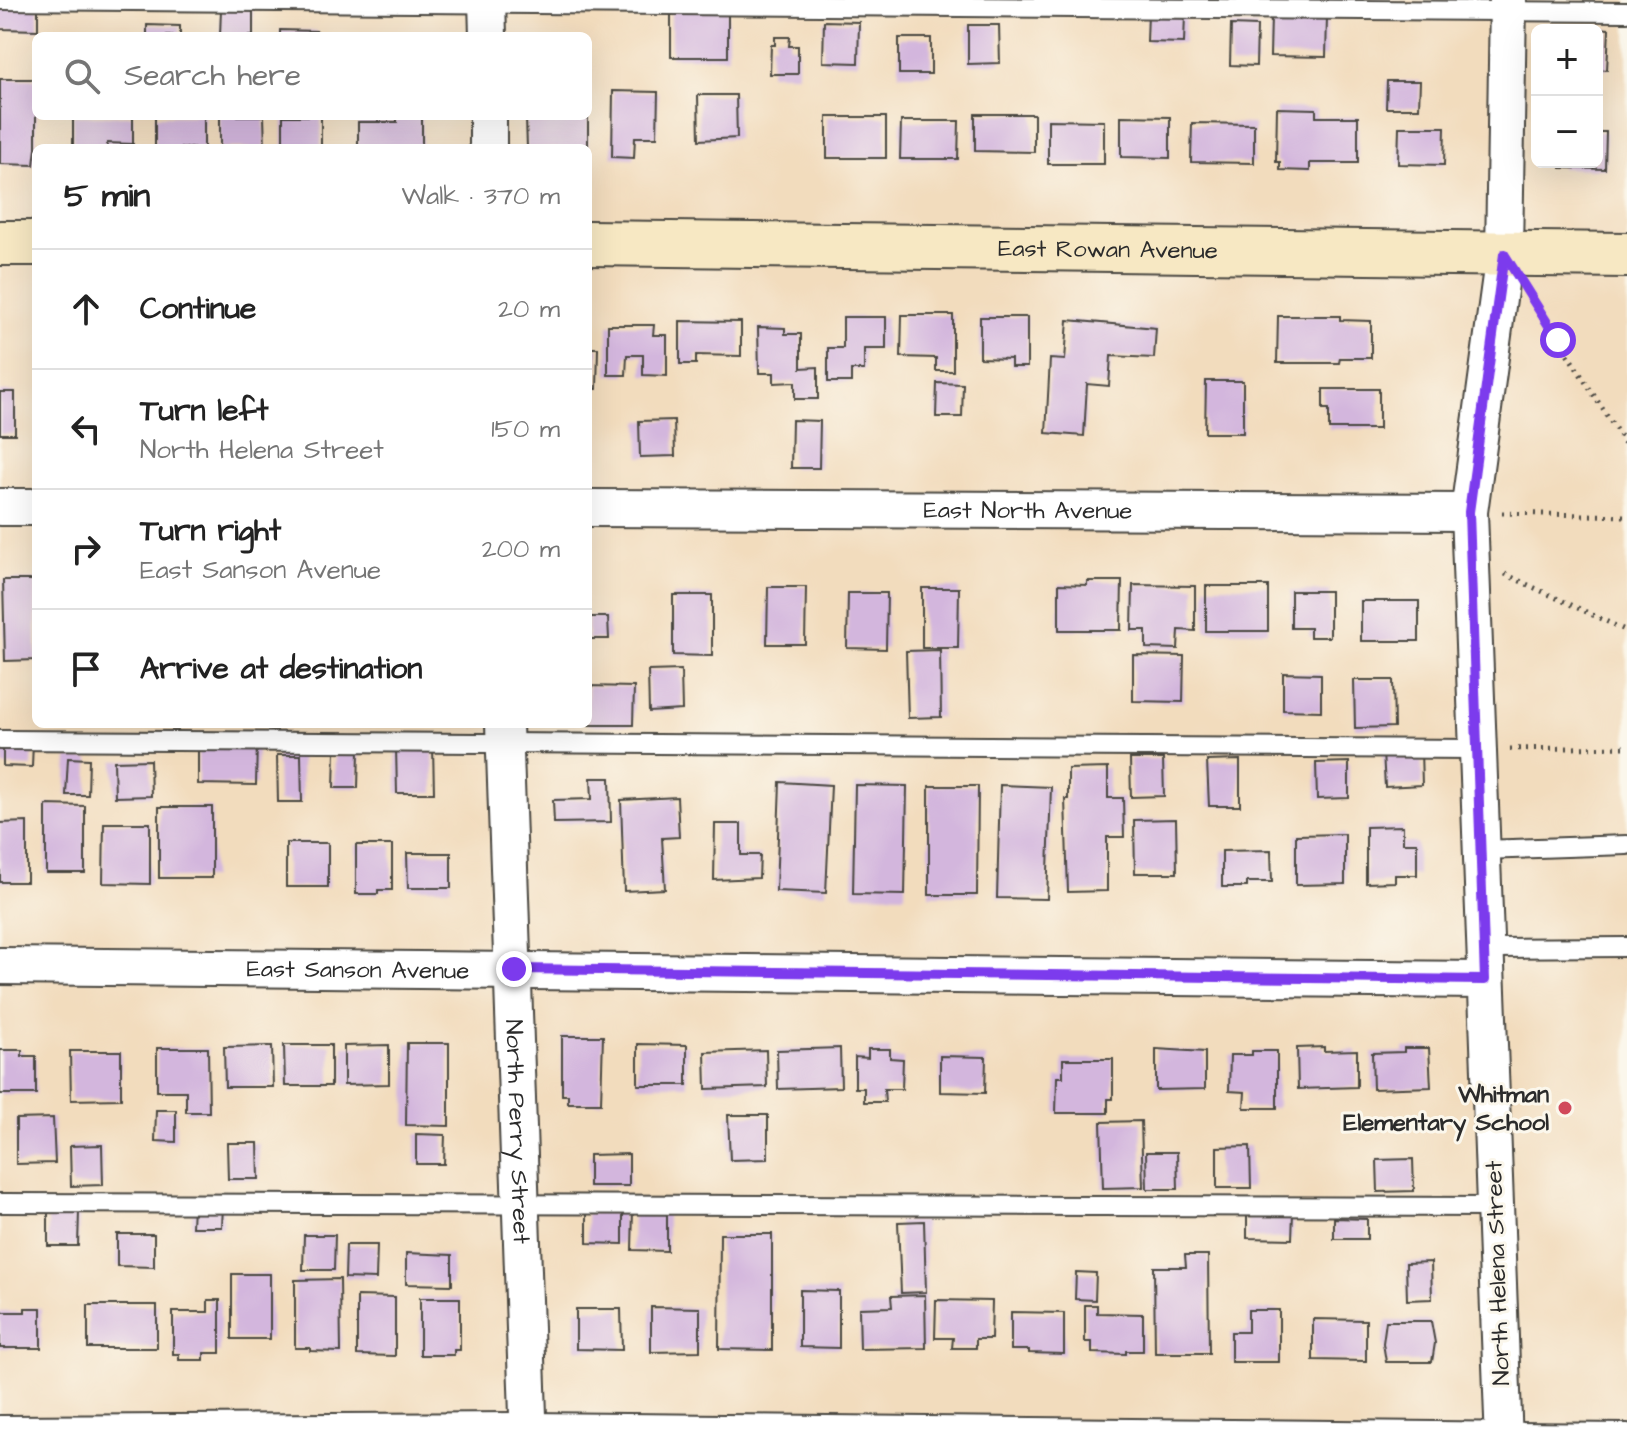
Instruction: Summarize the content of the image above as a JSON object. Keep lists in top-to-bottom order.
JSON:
{
  "streets": {
    "street": [
      "East Rowan Avenue",
      "East North Avenue",
      "East Sanson Avenue",
      "North Perry Street",
      "North Helena Street"
    ]
  },
  "crossings": [
    ["East Rowan Avenue", "North Helena Street"],
    ["East North Avenue", "North Helena Street"],
    ["East Sanson Avenue", "North Perry Street"],
    ["East Sanson Avenue", "North Helena Street"]
  ],
  "places": ["Whitman Elementary School"],
  "page": {
    "map_buttons": ["+", "−"],
    "search": "Search here",
    "heading": ["5 min", "Walk · 370 m"],
    "list": [
      ["Continue", "20 m"],
      ["Turn left", "North Helena Street", "150 m"],
      ["Turn right", "East Sanson Avenue", "200 m"],
      "Arrive at destination"
    ]
  }
}
